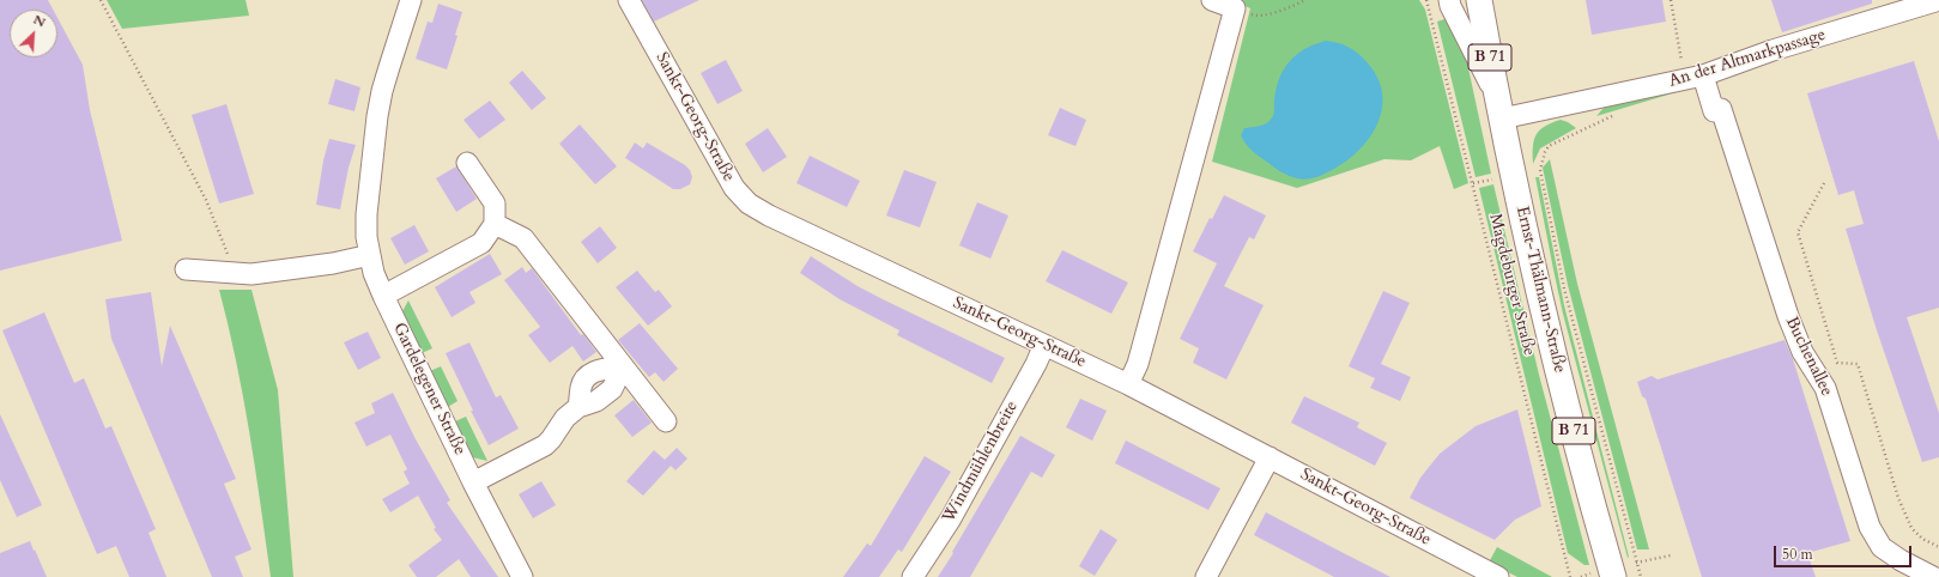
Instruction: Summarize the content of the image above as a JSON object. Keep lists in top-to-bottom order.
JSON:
{
  "streets": {
    "main road": ["B 71", "Ernst-Thälmann-Straße"],
    "street": [
      "An der Altmarkpassage",
      "Sankt-Georg-Straße",
      "Buchenallee",
      "Gardelegener Straße",
      "Windmühlenbreite"
    ],
    "path": ["Magdeburger Straße"]
  },
  "crossings": [
    ["An der Altmarkpassage", "Ernst-Thälmann-Straße"],
    ["An der Altmarkpassage", "Buchenallee"],
    ["Sankt-Georg-Straße", "Windmühlenbreite"]
  ],
  "scale_bar": "50 m",
  "north": "top right"
}
